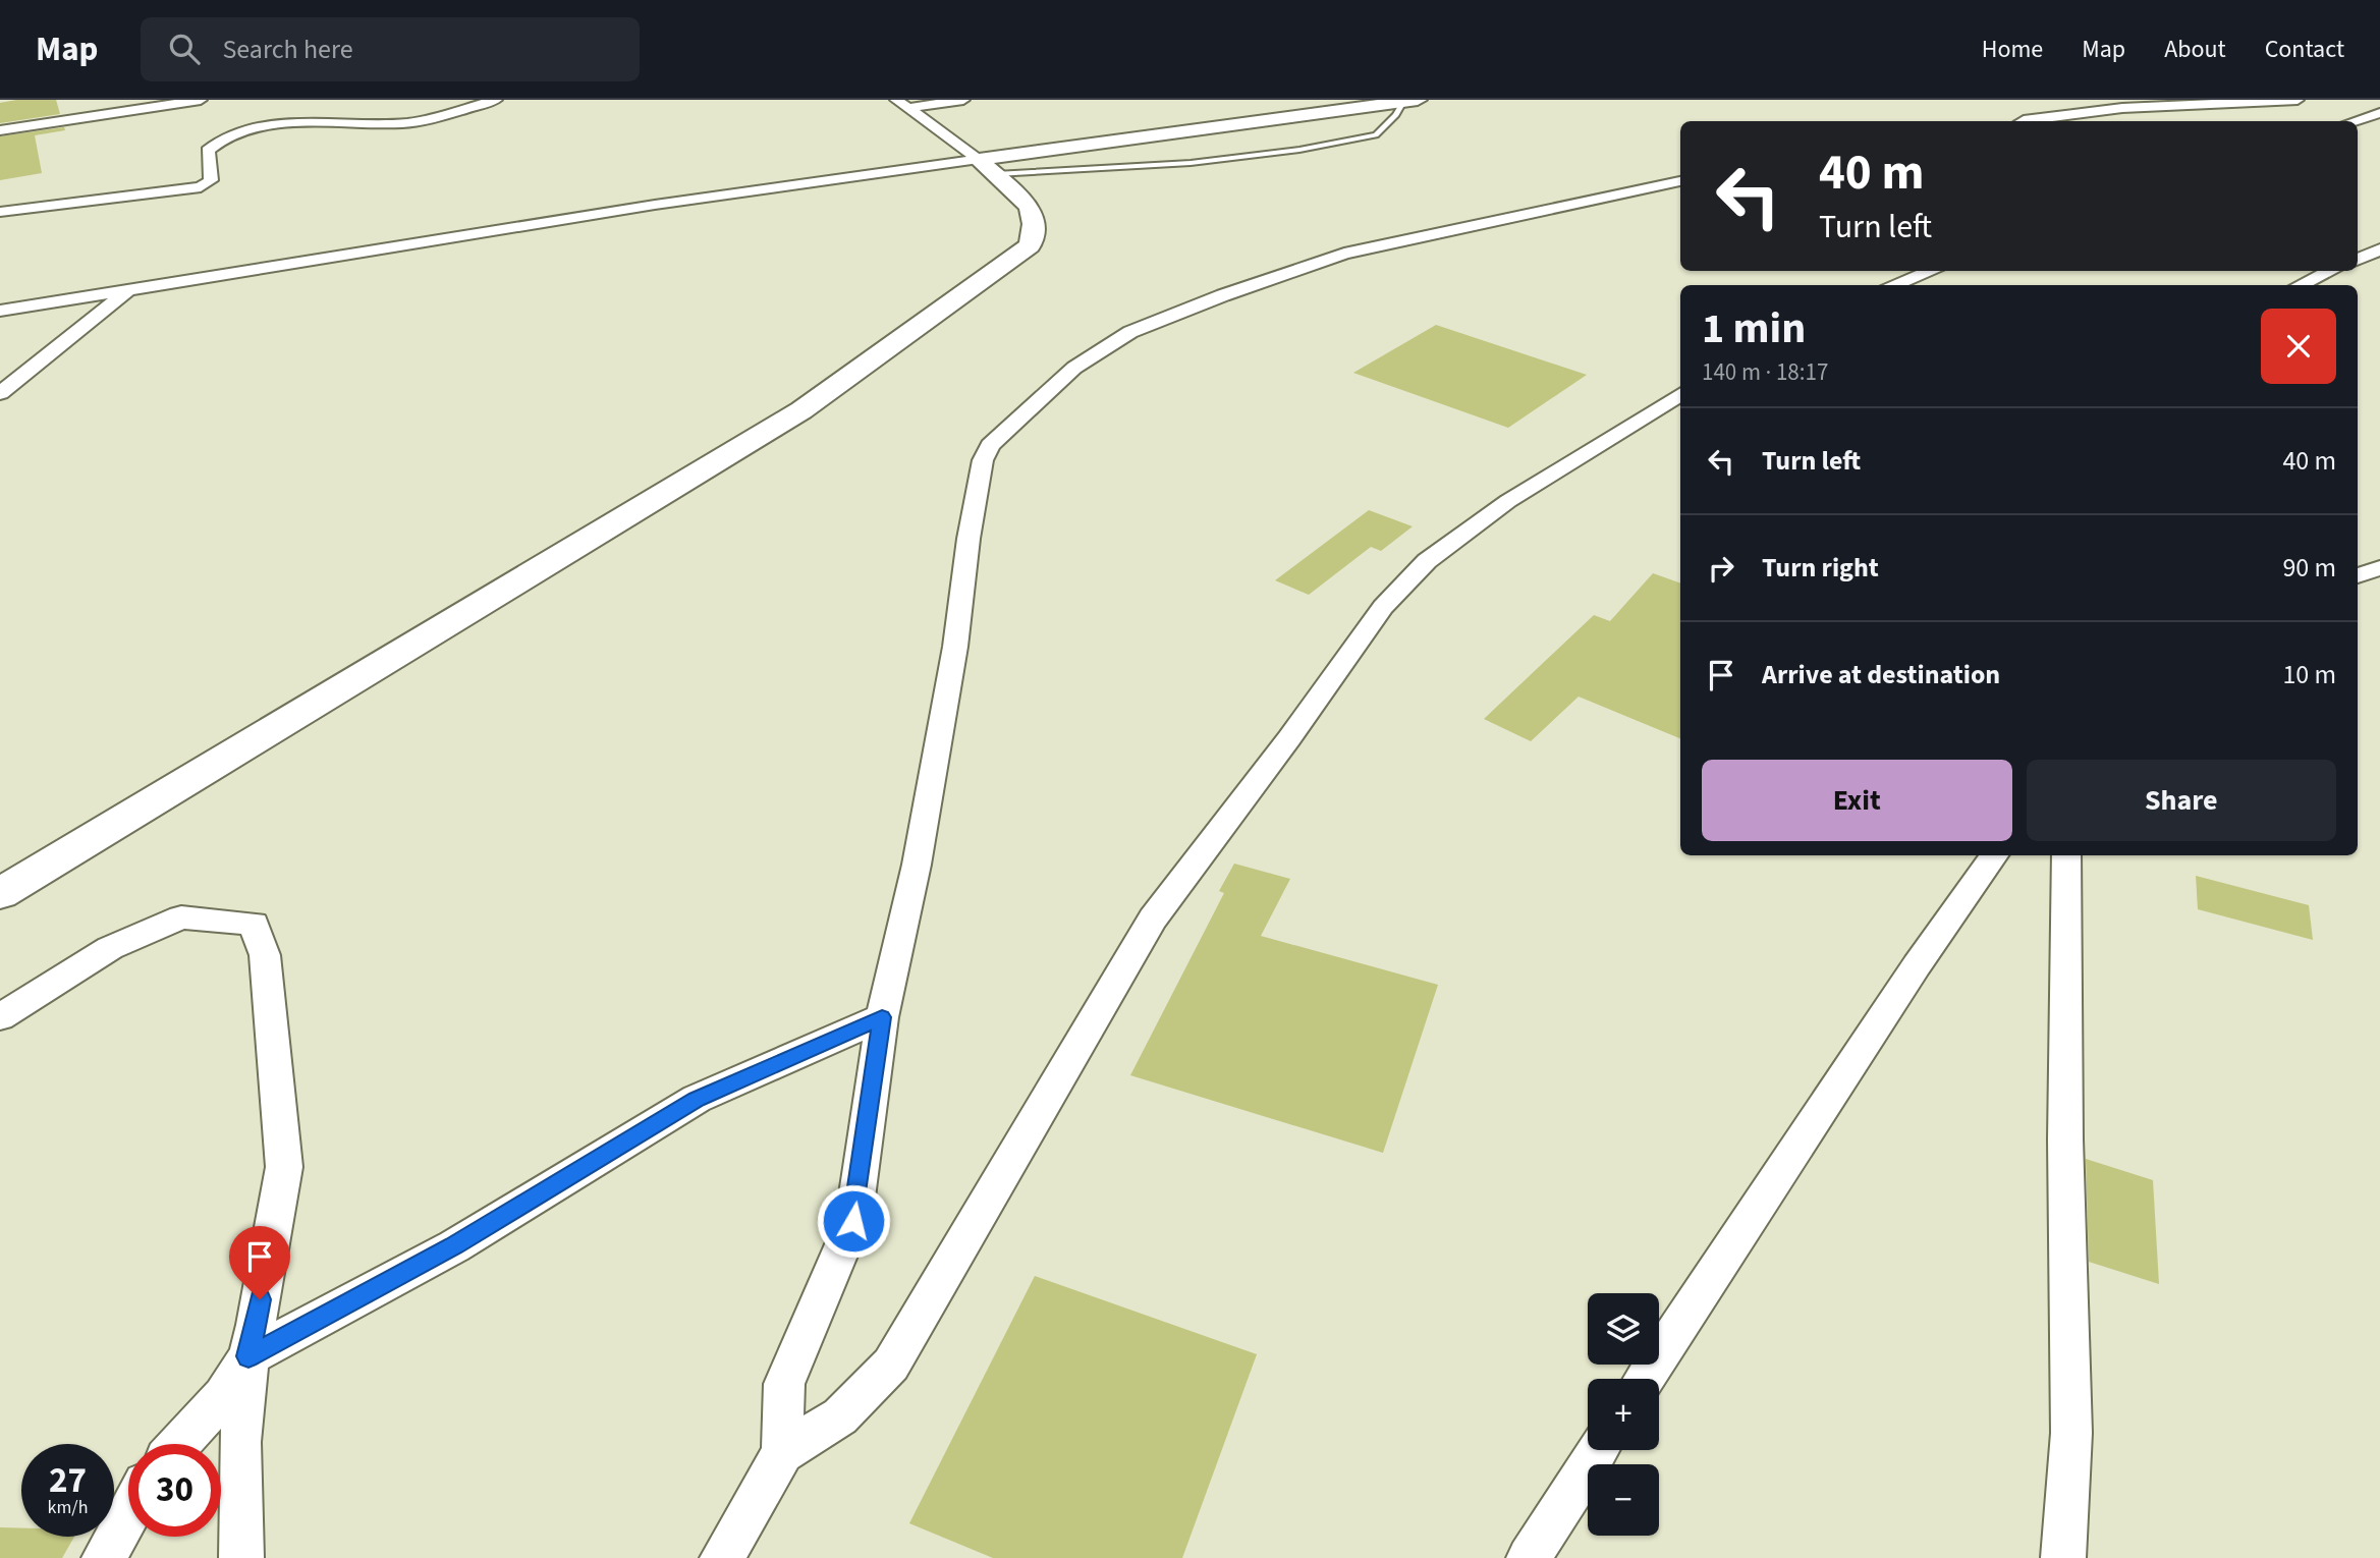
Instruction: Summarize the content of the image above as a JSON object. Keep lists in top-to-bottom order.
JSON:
{
  "page": {
    "header": "Map",
    "search": "Search here",
    "nav": [
      "Home",
      "Map",
      "About",
      "Contact"
    ],
    "turn": ["40 m", "Turn left"],
    "heading": ["1 min", "140 m · 18:17"],
    "list": [
      {
        "name": "Turn left",
        "value": "40 m"
      },
      {
        "name": "Turn right",
        "value": "90 m"
      },
      {
        "name": "Arrive at destination",
        "value": "10 m"
      }
    ],
    "buttons": ["Exit", "Share"],
    "map_buttons": ["+", "−"],
    "speed": "27 km/h",
    "limit": "30"
  }
}
